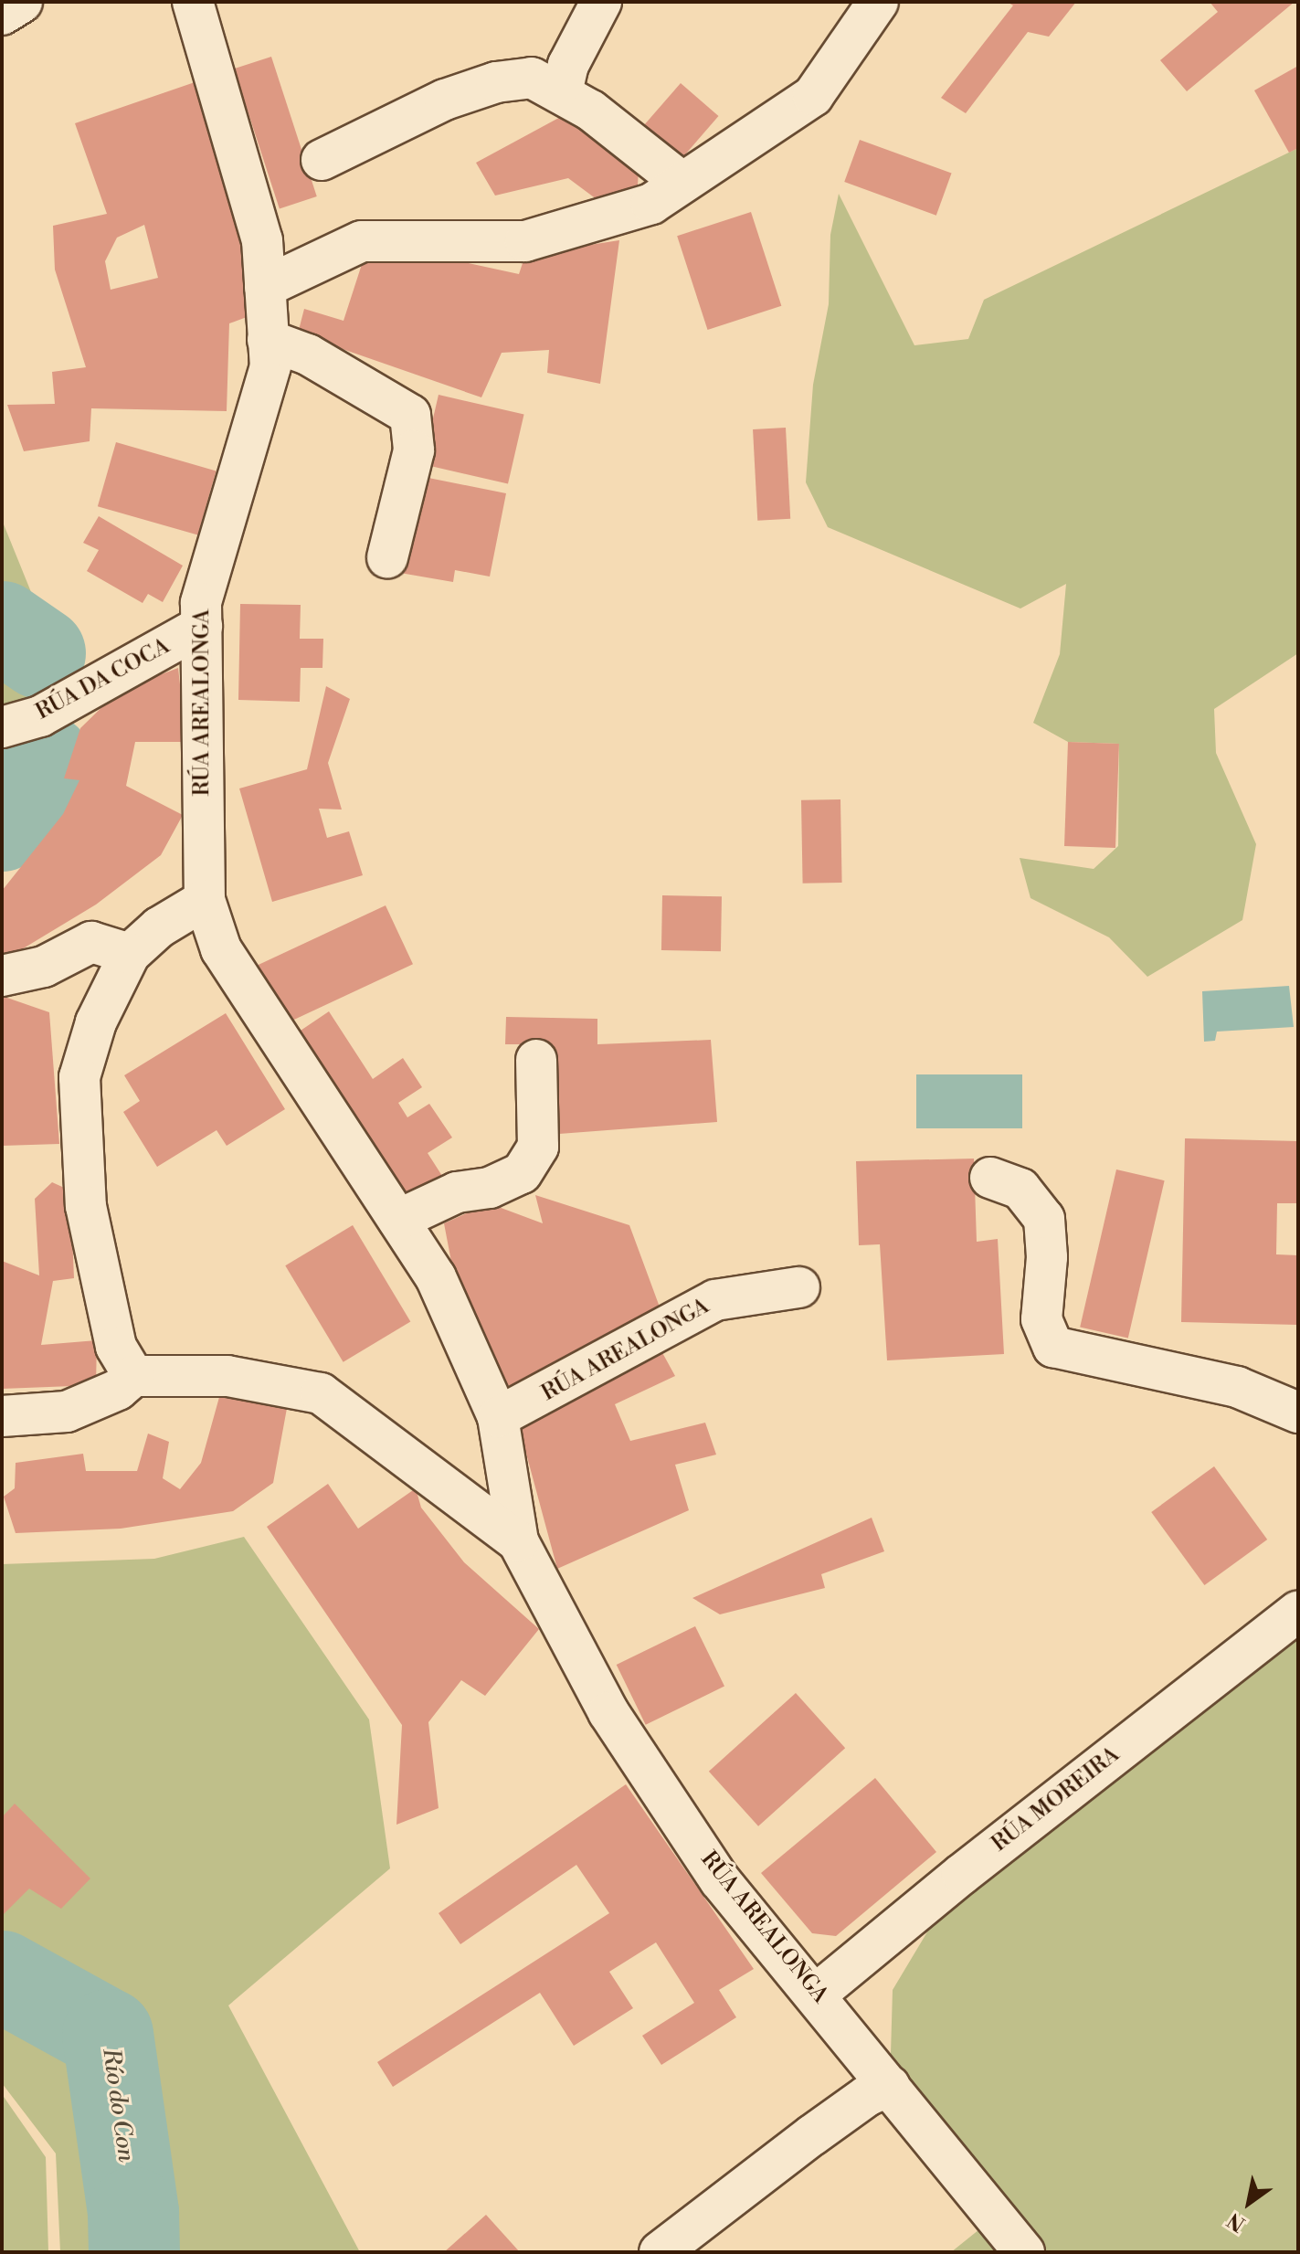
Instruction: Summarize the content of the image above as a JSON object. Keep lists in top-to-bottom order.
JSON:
{
  "streets": {
    "street": ["RÚA DA COCA", "RÚA AREALONGA", "RÚA MOREIRA"]
  },
  "crossings": [
    ["RÚA DA COCA", "RÚA AREALONGA"],
    ["RÚA AREALONGA", "RÚA MOREIRA"]
  ],
  "water": ["Río do Con"],
  "north": "bottom left"
}
